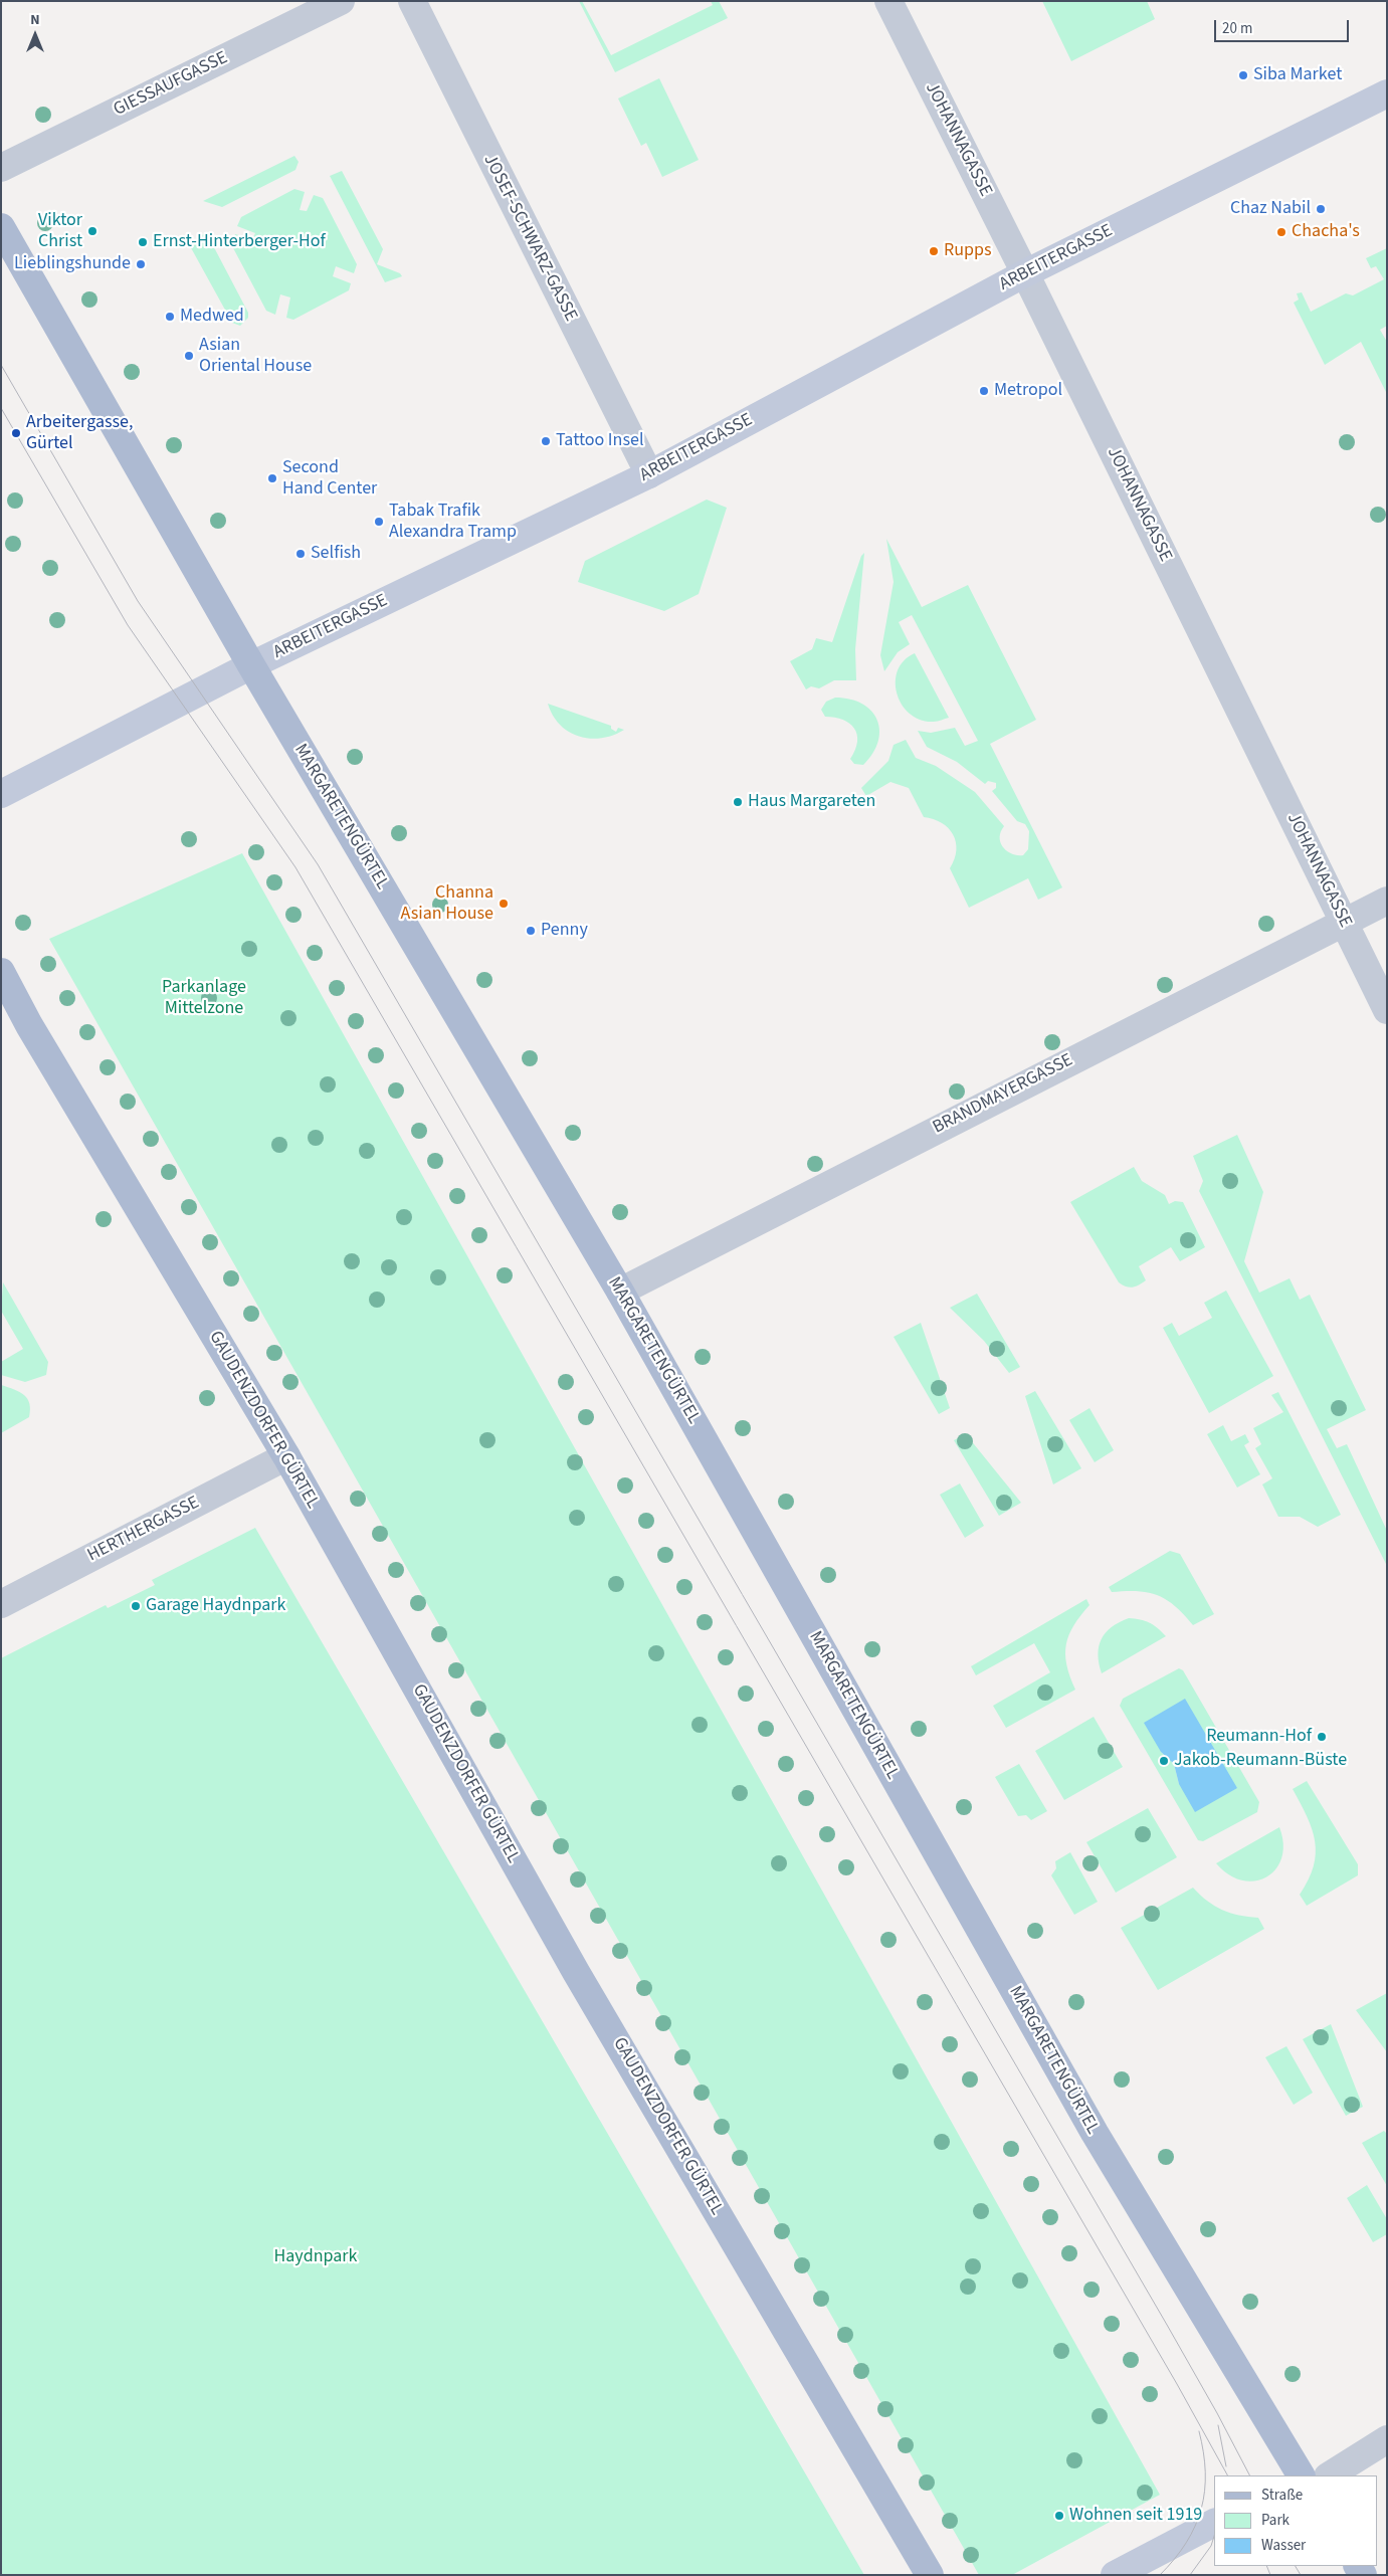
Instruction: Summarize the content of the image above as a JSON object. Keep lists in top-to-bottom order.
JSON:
{
  "streets": {
    "main road": ["MARGARETENGÜRTEL", "GAUDENZDORFER GÜRTEL"],
    "street": [
      "GIESSAUFGASSE",
      "JOHANNAGASSE",
      "JOSEF-SCHWARZ-GASSE",
      "ARBEITERGASSE",
      "BRANDMAYERGASSE",
      "HERTHERGASSE"
    ]
  },
  "crossings": [
    ["JOHANNAGASSE", "ARBEITERGASSE"],
    ["JOHANNAGASSE", "BRANDMAYERGASSE"],
    ["JOSEF-SCHWARZ-GASSE", "ARBEITERGASSE"],
    ["ARBEITERGASSE", "MARGARETENGÜRTEL"],
    ["MARGARETENGÜRTEL", "BRANDMAYERGASSE"],
    ["GAUDENZDORFER GÜRTEL", "HERTHERGASSE"]
  ],
  "parks": ["Parkanlage Mittelzone", "Haydnpark"],
  "places": [
    "Siba Market",
    "Chaz Nabil",
    "Viktor Christ",
    "Chacha's",
    "Ernst-Hinterberger-Hof",
    "Rupps",
    "Lieblingshunde",
    "Medwed",
    "Asian Oriental House",
    "Metropol",
    "Arbeitergasse, Gürtel",
    "Tattoo Insel",
    "Second Hand Center",
    "Tabak Trafik Alexandra Tramp",
    "Selfish",
    "Haus Margareten",
    "Channa Asian House",
    "Penny",
    "Garage Haydnpark",
    "Reumann-Hof",
    "Jakob-Reumann-Büste",
    "Wohnen seit 1919"
  ],
  "legend": ["Straße", "Park", "Wasser"],
  "scale_bar": "20 m",
  "north": "top"
}
